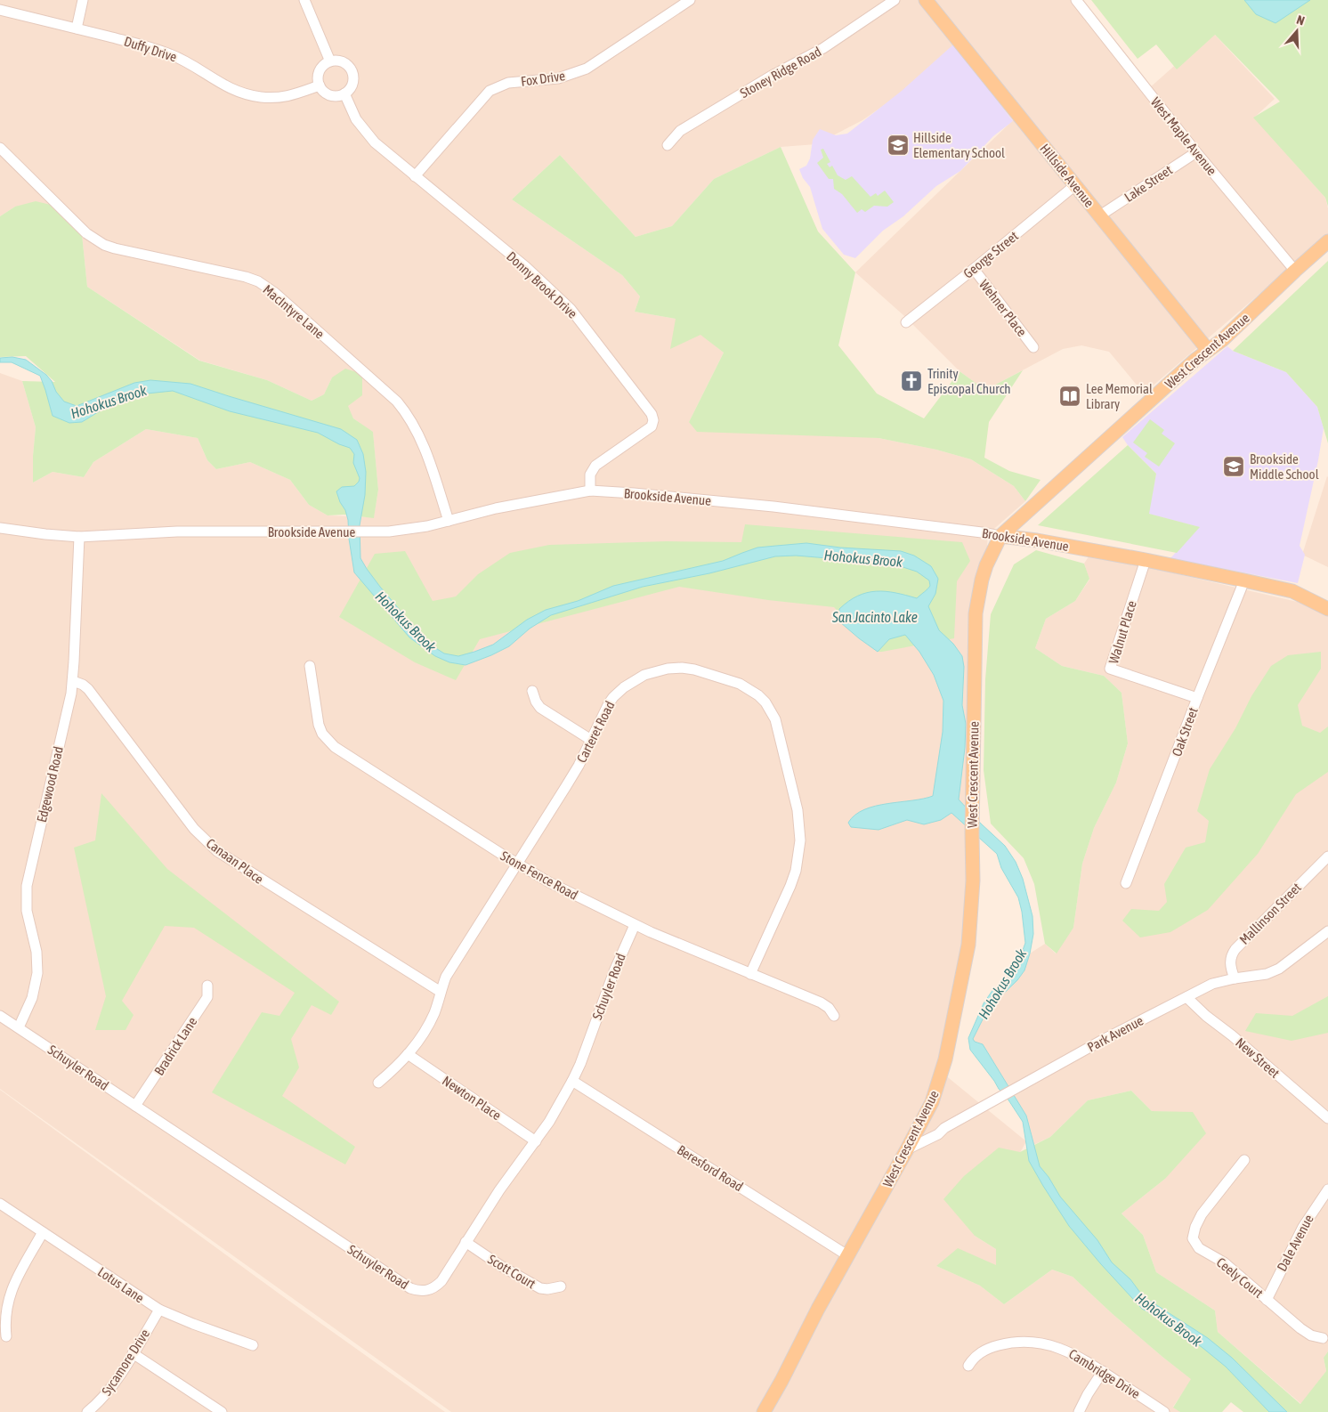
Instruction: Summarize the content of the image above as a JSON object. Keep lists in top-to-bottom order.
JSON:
{
  "streets": {
    "main road": ["Hillside Avenue", "West Crescent Avenue", "Brookside Avenue"],
    "street": [
      "Duffy Drive",
      "Stoney Ridge Road",
      "Fox Drive",
      "West Maple Avenue",
      "Lake Street",
      "George Street",
      "Donny Brook Drive",
      "Wehner Place",
      "MacIntyre Lane",
      "Walnut Place",
      "Carteret Road",
      "Oak Street",
      "Edgewood Road",
      "Canaan Place",
      "Stone Fence Road",
      "Mallinson Street",
      "Schuyler Road",
      "Park Avenue",
      "Bradrick Lane",
      "New Street",
      "Newton Place",
      "Beresford Road",
      "Dale Avenue",
      "Scott Court",
      "Ceely Court",
      "Lotus Lane",
      "Sycamore Drive",
      "Cambridge Drive"
    ]
  },
  "crossings": [
    ["Duffy Drive", "Donny Brook Drive"],
    ["Fox Drive", "Donny Brook Drive"],
    ["West Maple Avenue", "Lake Street"],
    ["West Maple Avenue", "West Crescent Avenue"],
    ["Hillside Avenue", "Lake Street"],
    ["Hillside Avenue", "George Street"],
    ["Hillside Avenue", "West Crescent Avenue"],
    ["George Street", "Wehner Place"],
    ["Donny Brook Drive", "Brookside Avenue"],
    ["MacIntyre Lane", "Brookside Avenue"],
    ["West Crescent Avenue", "Brookside Avenue"],
    ["West Crescent Avenue", "Park Avenue"],
    ["West Crescent Avenue", "Beresford Road"],
    ["Brookside Avenue", "Walnut Place"],
    ["Brookside Avenue", "Oak Street"],
    ["Brookside Avenue", "Edgewood Road"],
    ["Walnut Place", "Oak Street"],
    ["Carteret Road", "Canaan Place"],
    ["Carteret Road", "Stone Fence Road"],
    ["Carteret Road", "Newton Place"],
    ["Edgewood Road", "Canaan Place"],
    ["Edgewood Road", "Schuyler Road"],
    ["Stone Fence Road", "Schuyler Road"],
    ["Mallinson Street", "Park Avenue"],
    ["Schuyler Road", "Bradrick Lane"],
    ["Schuyler Road", "Newton Place"],
    ["Schuyler Road", "Beresford Road"],
    ["Schuyler Road", "Scott Court"],
    ["Park Avenue", "New Street"],
    ["Dale Avenue", "Ceely Court"],
    ["Lotus Lane", "Sycamore Drive"]
  ],
  "water": ["Hohokus Brook", "San Jacinto Lake"],
  "places": {
    "school or university": ["Hillside Elementary School", "Brookside Middle School"],
    "church": ["Trinity Episcopal Church"],
    "library": ["Lee Memorial Library"]
  },
  "north": "top"
}
